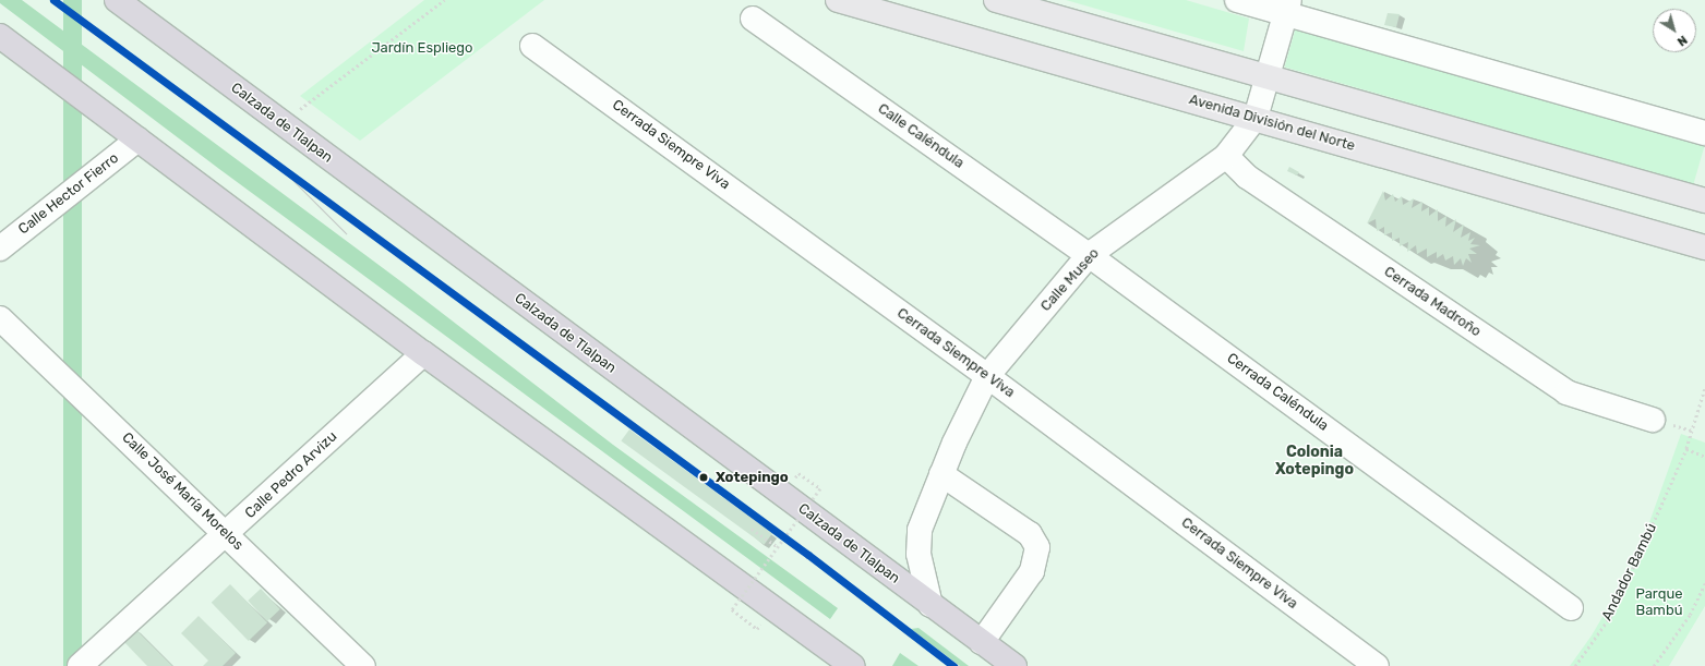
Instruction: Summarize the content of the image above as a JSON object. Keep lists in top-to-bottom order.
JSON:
{
  "streets": {
    "highway": ["Calzada de Tlalpan"],
    "main road": ["Avenida División del Norte"],
    "street": [
      "Calle Caléndula",
      "Cerrada Siempre Viva",
      "Calle Hector Fierro",
      "Calle Museo",
      "Cerrada Madroño",
      "Cerrada Caléndula",
      "Calle Pedro Arvizu",
      "Calle José María Morelos"
    ],
    "path": ["Andador Bambú"]
  },
  "crossings": [
    ["Calzada de Tlalpan", "Calle Museo"],
    ["Avenida División del Norte", "Calle Museo"],
    ["Calle Caléndula", "Calle Museo"],
    ["Calle Caléndula", "Cerrada Caléndula"],
    ["Cerrada Siempre Viva", "Calle Museo"],
    ["Calle Museo", "Cerrada Madroño"],
    ["Calle Museo", "Cerrada Caléndula"],
    ["Calle Pedro Arvizu", "Calle José María Morelos"]
  ],
  "districts": ["Colonia Xotepingo"],
  "parks": ["Jardín Espliego", "Parque Bambú"],
  "places": ["Xotepingo"],
  "north": "bottom right"
}
